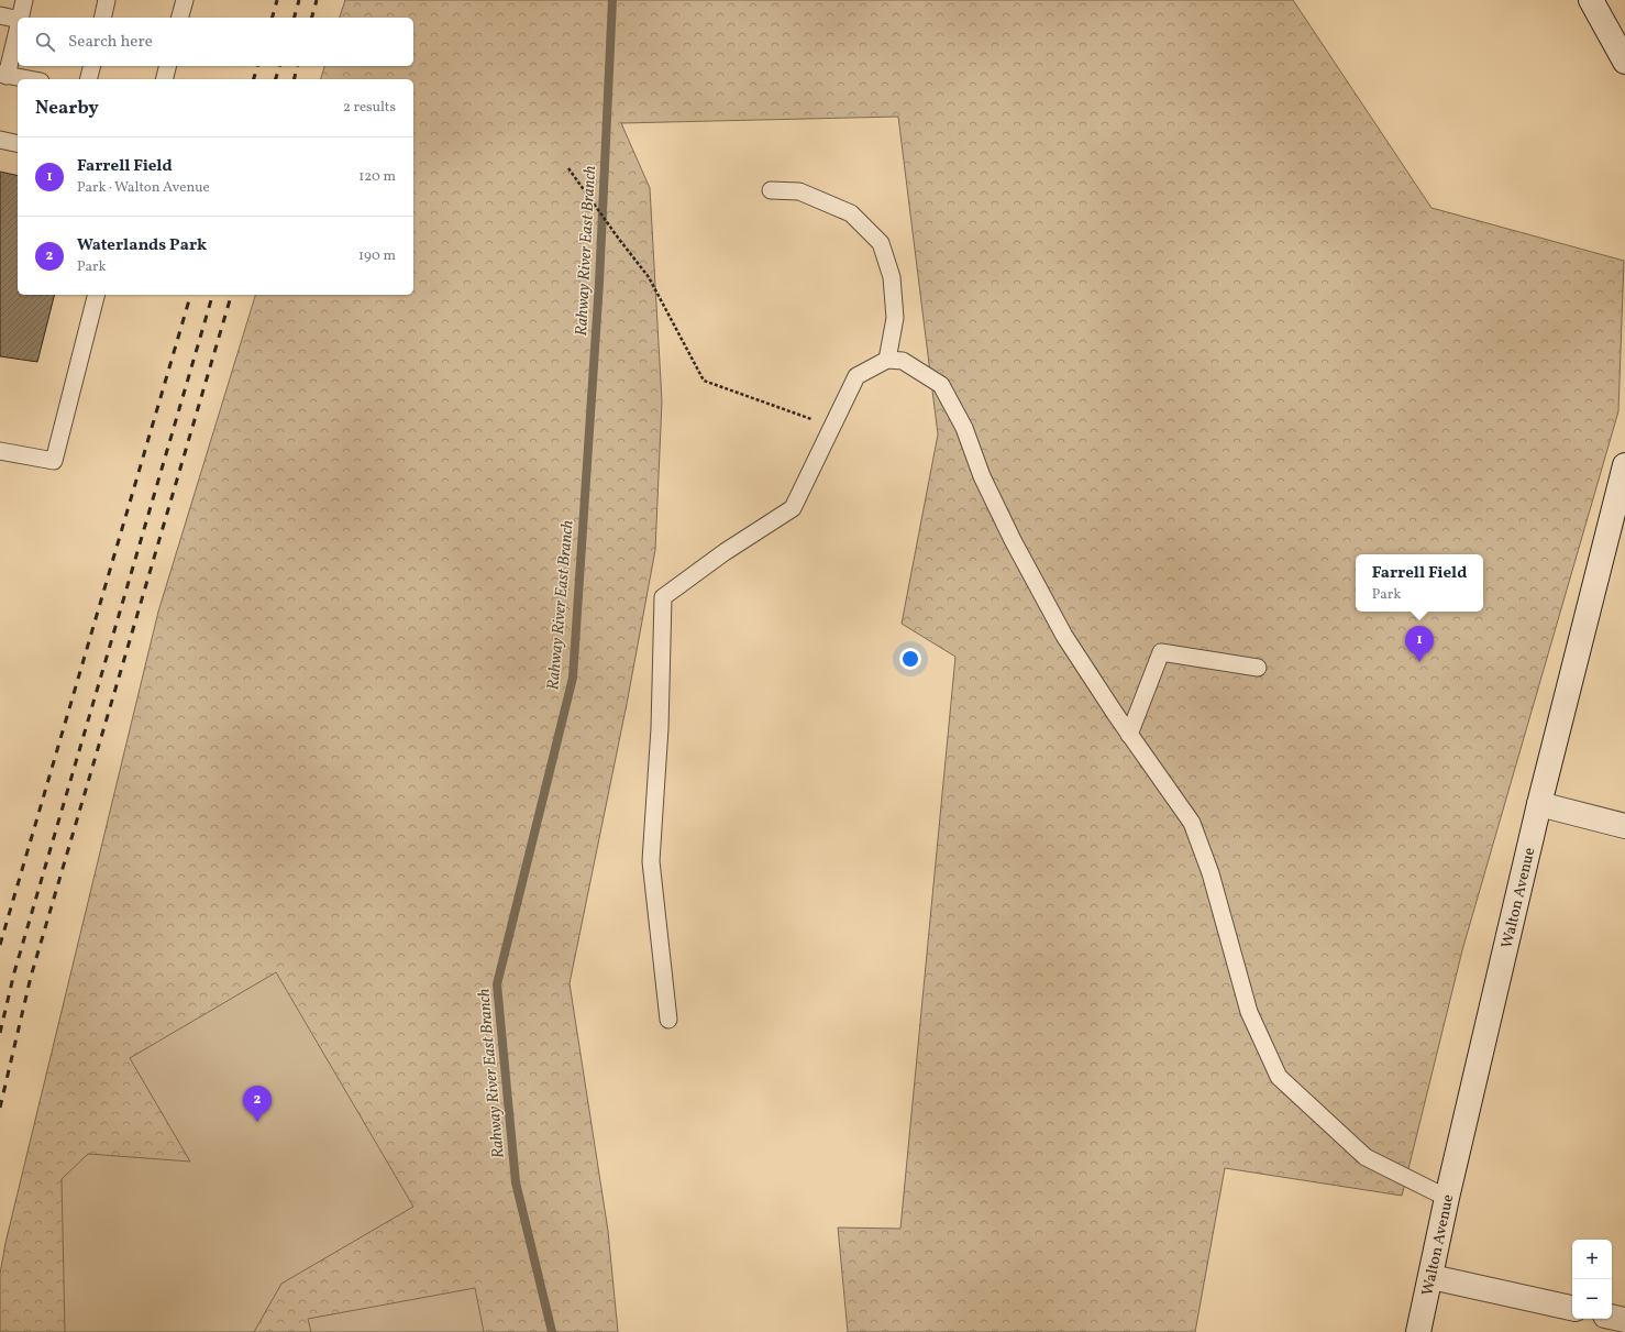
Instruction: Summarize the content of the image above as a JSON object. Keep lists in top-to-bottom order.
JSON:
{
  "streets": {
    "street": ["Walton Avenue"]
  },
  "water": ["Rahway River East Branch"],
  "page": {
    "search": "Search here",
    "heading": ["Nearby", "2 results"],
    "list": [
      {
        "mark": "1",
        "name": "Farrell Field",
        "note": "Park · Walton Avenue",
        "value": "120 m"
      },
      {
        "mark": "2",
        "name": "Waterlands Park",
        "note": "Park",
        "value": "190 m"
      }
    ],
    "popup": ["Farrell Field", "Park"],
    "pins": ["1", "2"],
    "map_buttons": ["+", "−"]
  }
}
